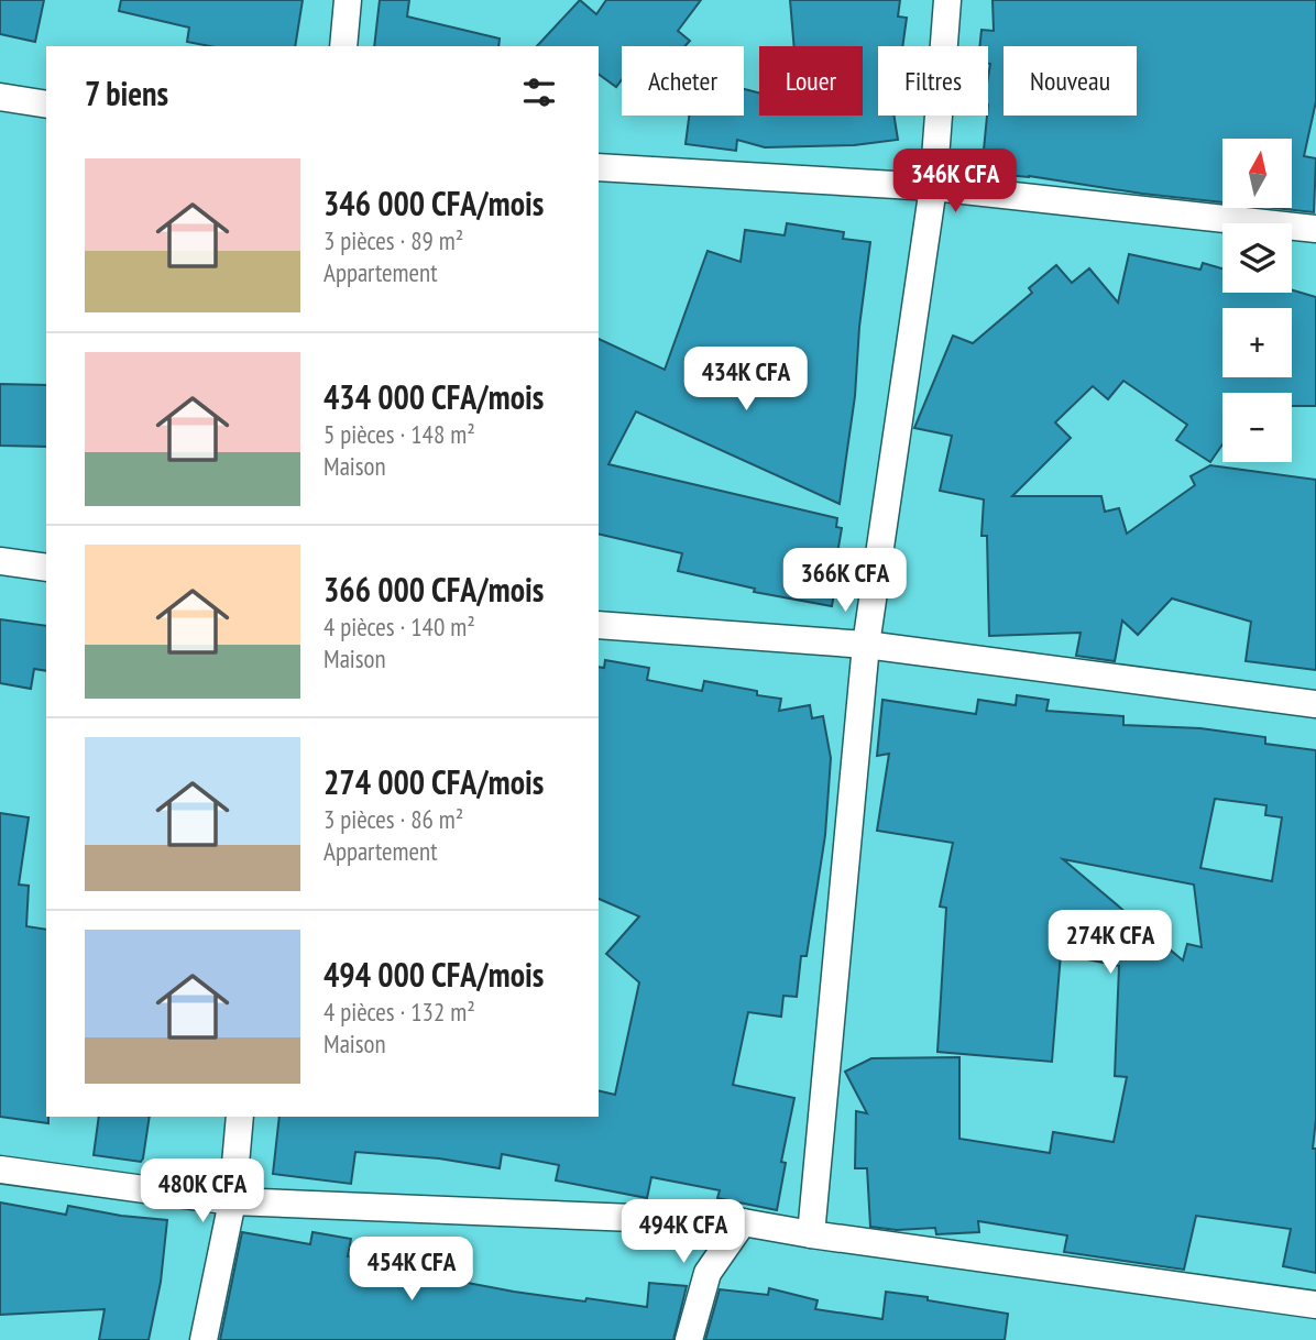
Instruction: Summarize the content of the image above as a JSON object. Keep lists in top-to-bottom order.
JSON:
{
  "north": "top",
  "page": {
    "chip": [
      "Acheter",
      "Louer",
      "Filtres",
      "Nouveau"
    ],
    "heading": "7 biens",
    "map_buttons": ["+", "−"],
    "list": [
      {
        "name": "346 000 CFA/mois",
        "note": "3 pièces · 89 m² · Appartement"
      },
      {
        "name": "434 000 CFA/mois",
        "note": "5 pièces · 148 m² · Maison"
      },
      {
        "name": "366 000 CFA/mois",
        "note": "4 pièces · 140 m² · Maison"
      },
      {
        "name": "274 000 CFA/mois",
        "note": "3 pièces · 86 m² · Appartement"
      },
      {
        "name": "494 000 CFA/mois",
        "note": "4 pièces · 132 m² · Maison"
      }
    ],
    "price": [
      "346K CFA",
      "434K CFA",
      "366K CFA",
      "274K CFA",
      "480K CFA",
      "494K CFA",
      "454K CFA"
    ]
  }
}
